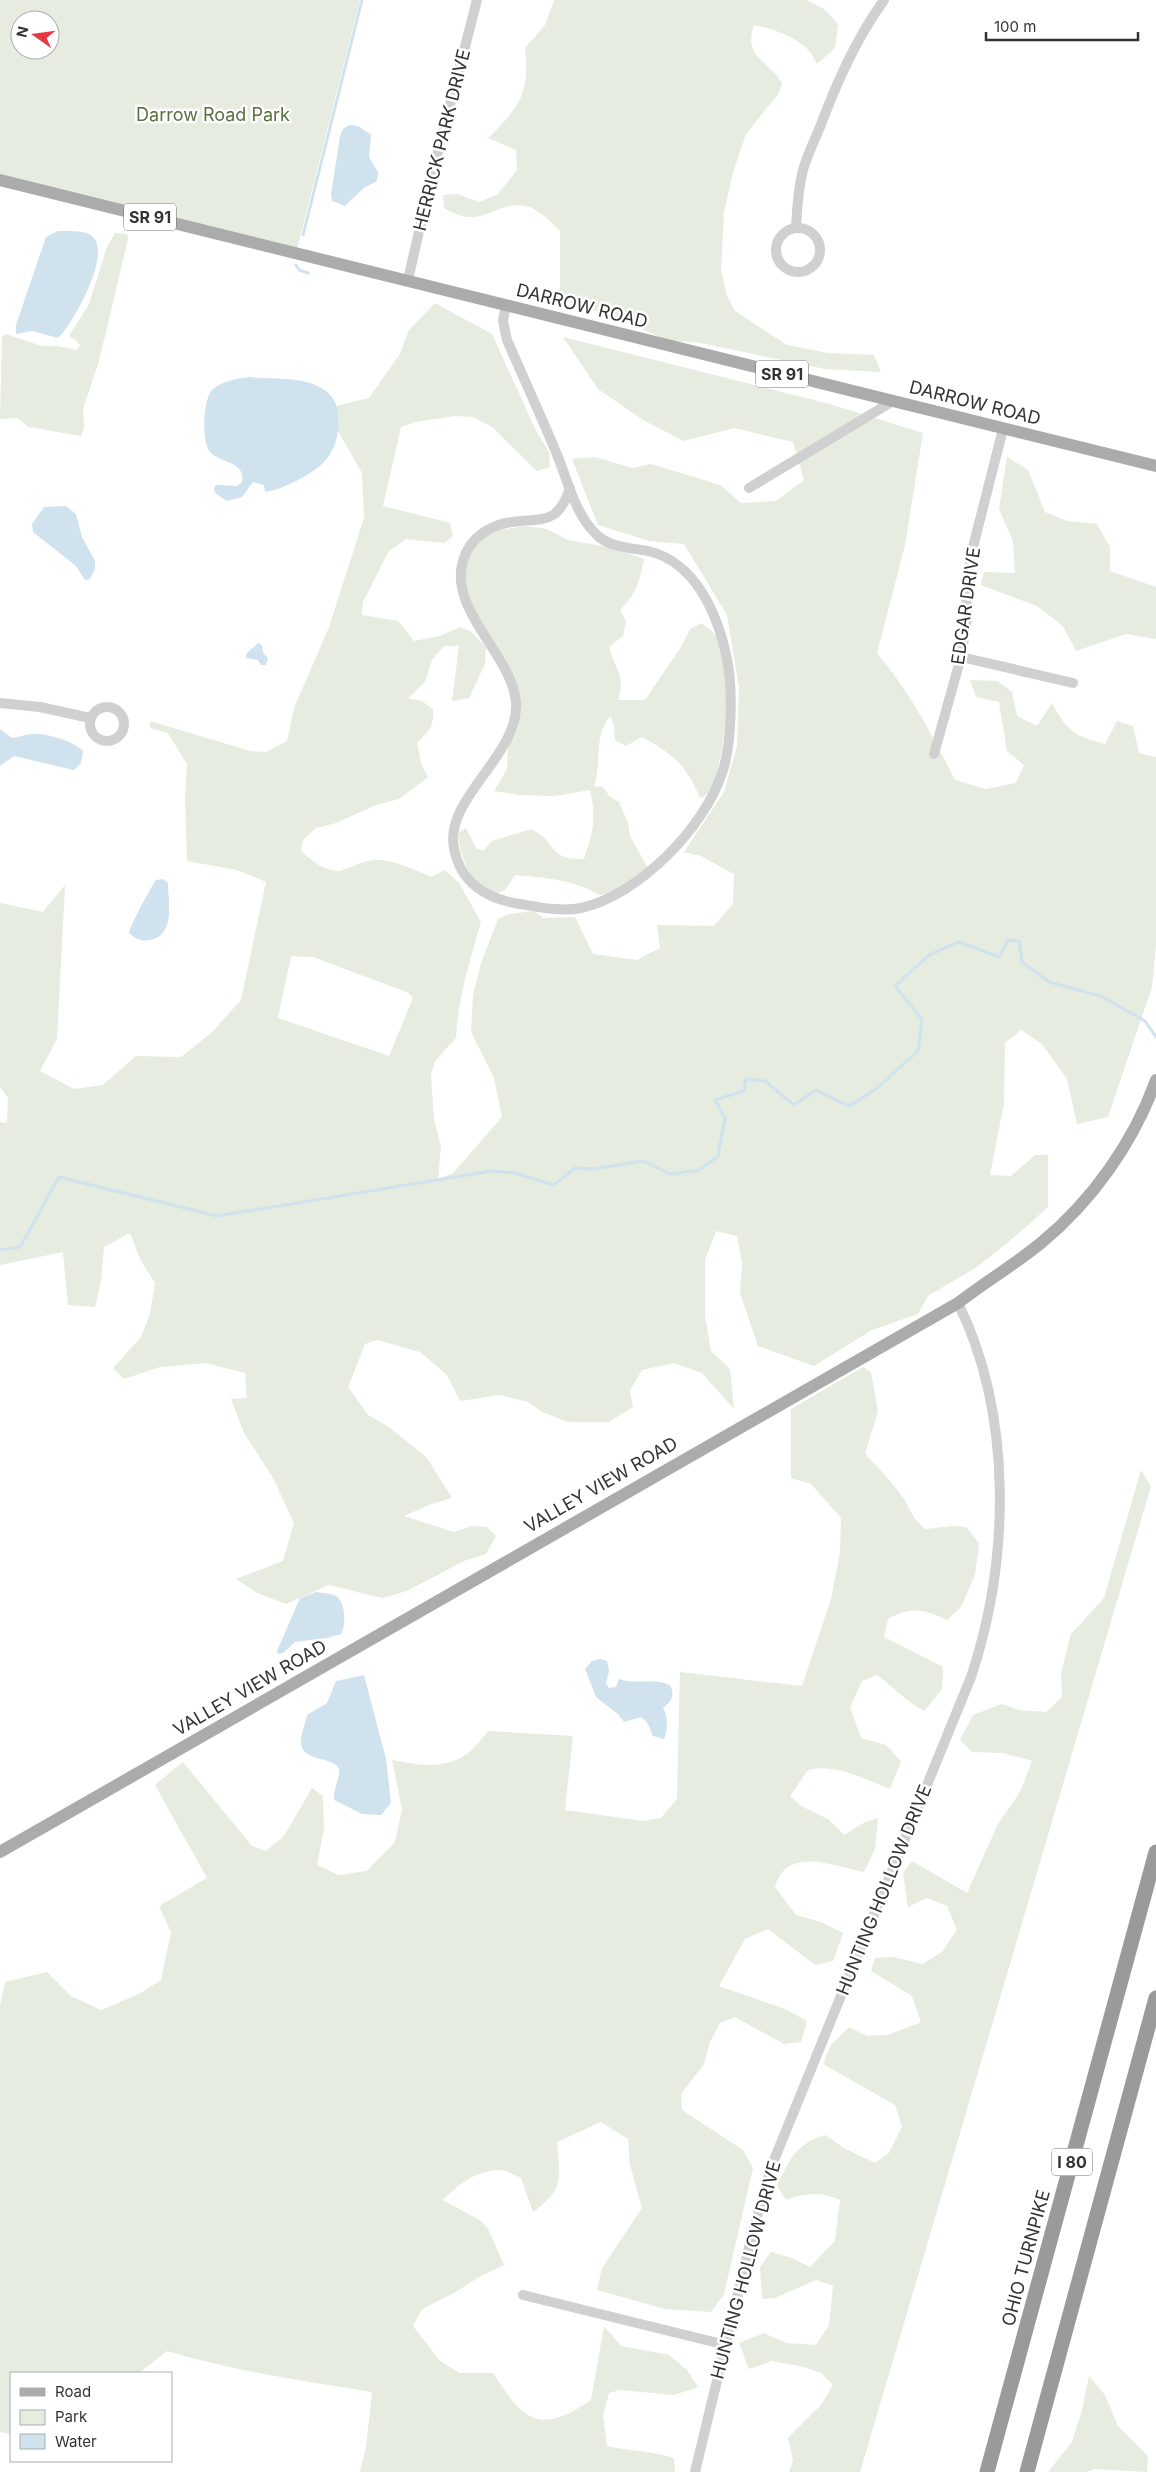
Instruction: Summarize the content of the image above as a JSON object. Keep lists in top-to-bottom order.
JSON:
{
  "streets": {
    "highway": ["I 80", "OHIO TURNPIKE"],
    "main road": ["SR 91", "DARROW ROAD", "VALLEY VIEW ROAD"],
    "street": ["HERRICK PARK DRIVE", "EDGAR DRIVE", "HUNTING HOLLOW DRIVE"]
  },
  "crossings": [
    ["HERRICK PARK DRIVE", "DARROW ROAD"],
    ["DARROW ROAD", "EDGAR DRIVE"],
    ["VALLEY VIEW ROAD", "HUNTING HOLLOW DRIVE"]
  ],
  "parks": ["Darrow Road Park"],
  "legend": ["Road", "Park", "Water"],
  "scale_bar": "100 m",
  "north": "left"
}
